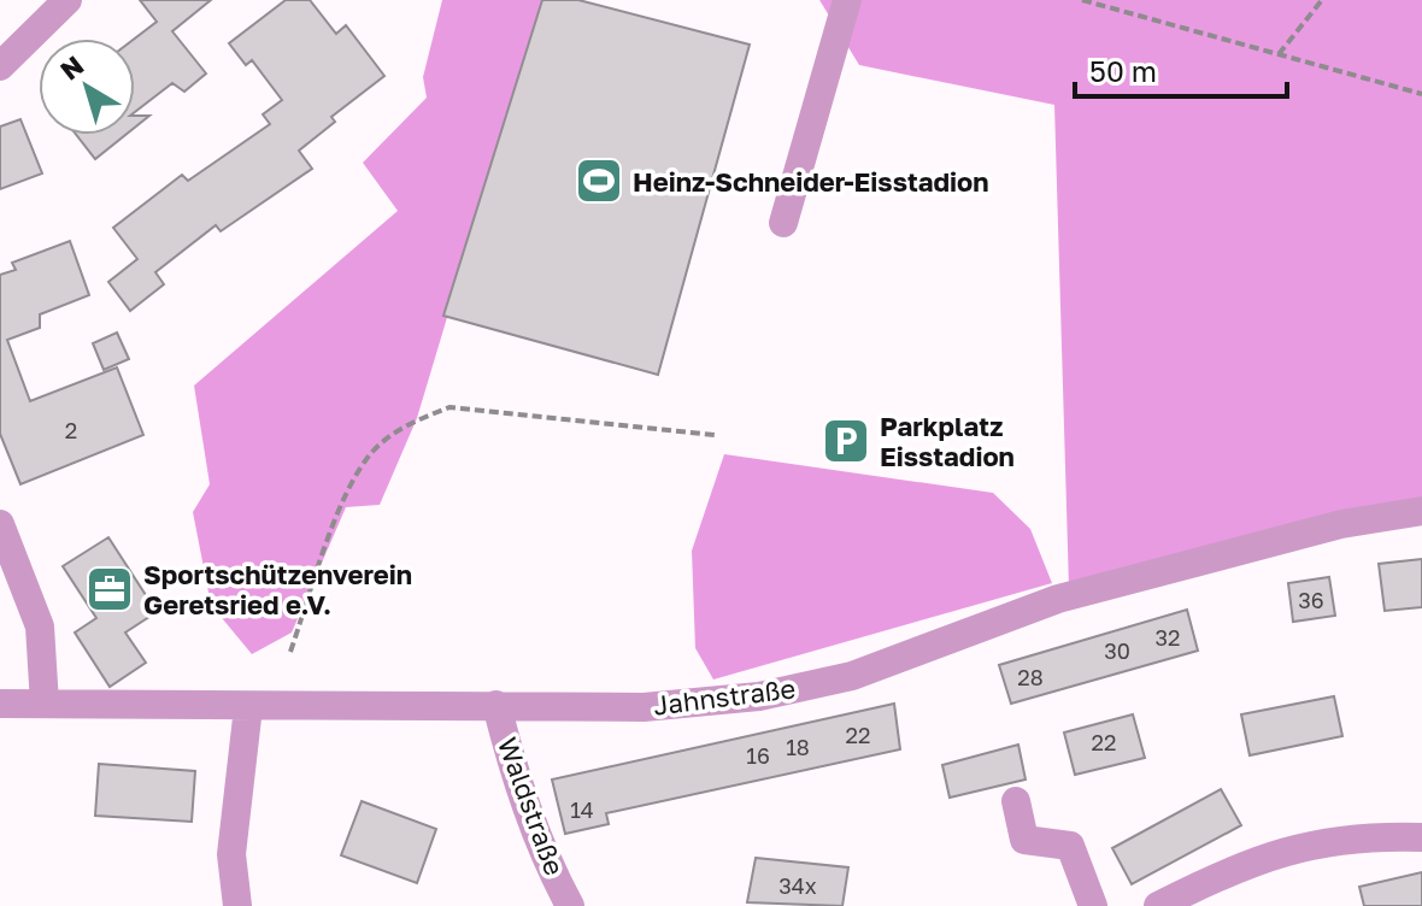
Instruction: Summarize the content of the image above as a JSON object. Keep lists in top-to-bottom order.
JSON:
{
  "streets": {
    "street": ["Jahnstraße", "Waldstraße"]
  },
  "crossings": [
    ["Jahnstraße", "Waldstraße"]
  ],
  "places": {
    "sports": ["Heinz-Schneider-Eisstadion"],
    "parking": ["Parkplatz Eisstadion"],
    "office": ["Sportschützenverein Geretsried e.V."]
  },
  "house_numbers": [
    "2",
    "36",
    "32",
    "30",
    "28",
    "22",
    "22",
    "18",
    "16",
    "14",
    "34x"
  ],
  "scale_bar": "50 m",
  "north": "top left"
}
